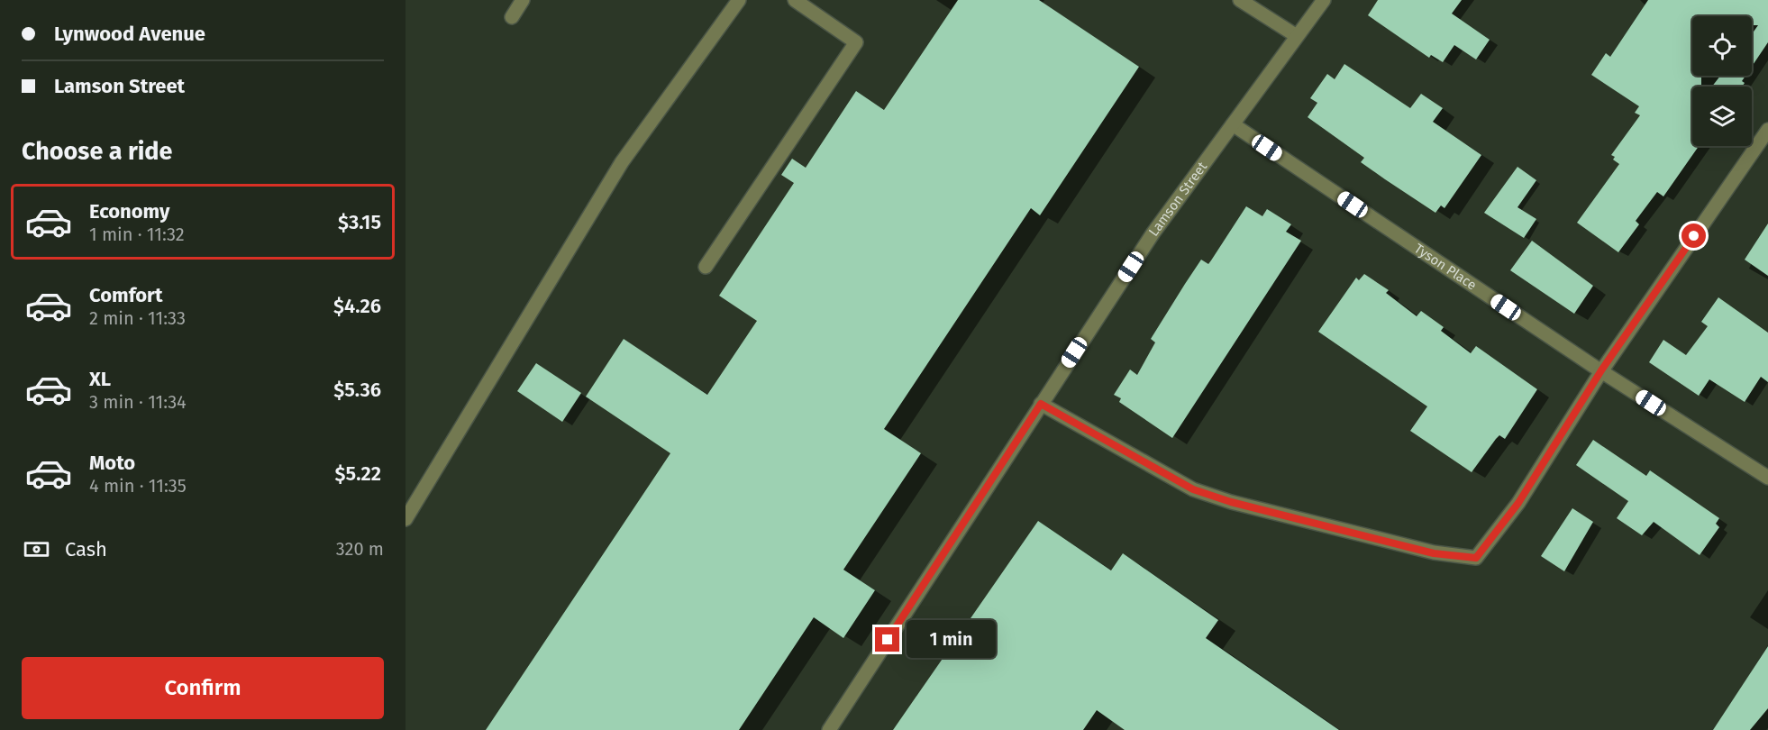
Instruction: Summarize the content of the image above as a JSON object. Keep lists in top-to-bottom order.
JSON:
{
  "streets": {
    "street": ["Lamson Street", "Tyson Place"]
  },
  "crossings": [
    ["Lamson Street", "Tyson Place"]
  ],
  "page": {
    "banner": ["Lynwood Avenue", "Lamson Street"],
    "heading": "Choose a ride",
    "list": [
      {
        "name": "Economy",
        "note": "1 min · 11:32",
        "value": "$3.15"
      },
      {
        "name": "Comfort",
        "note": "2 min · 11:33",
        "value": "$4.26"
      },
      {
        "name": "XL",
        "note": "3 min · 11:34",
        "value": "$5.36"
      },
      {
        "name": "Moto",
        "note": "4 min · 11:35",
        "value": "$5.22"
      }
    ],
    "pay": ["Cash", "320 m"],
    "bubble": "1 min",
    "buttons": "Confirm"
  }
}
